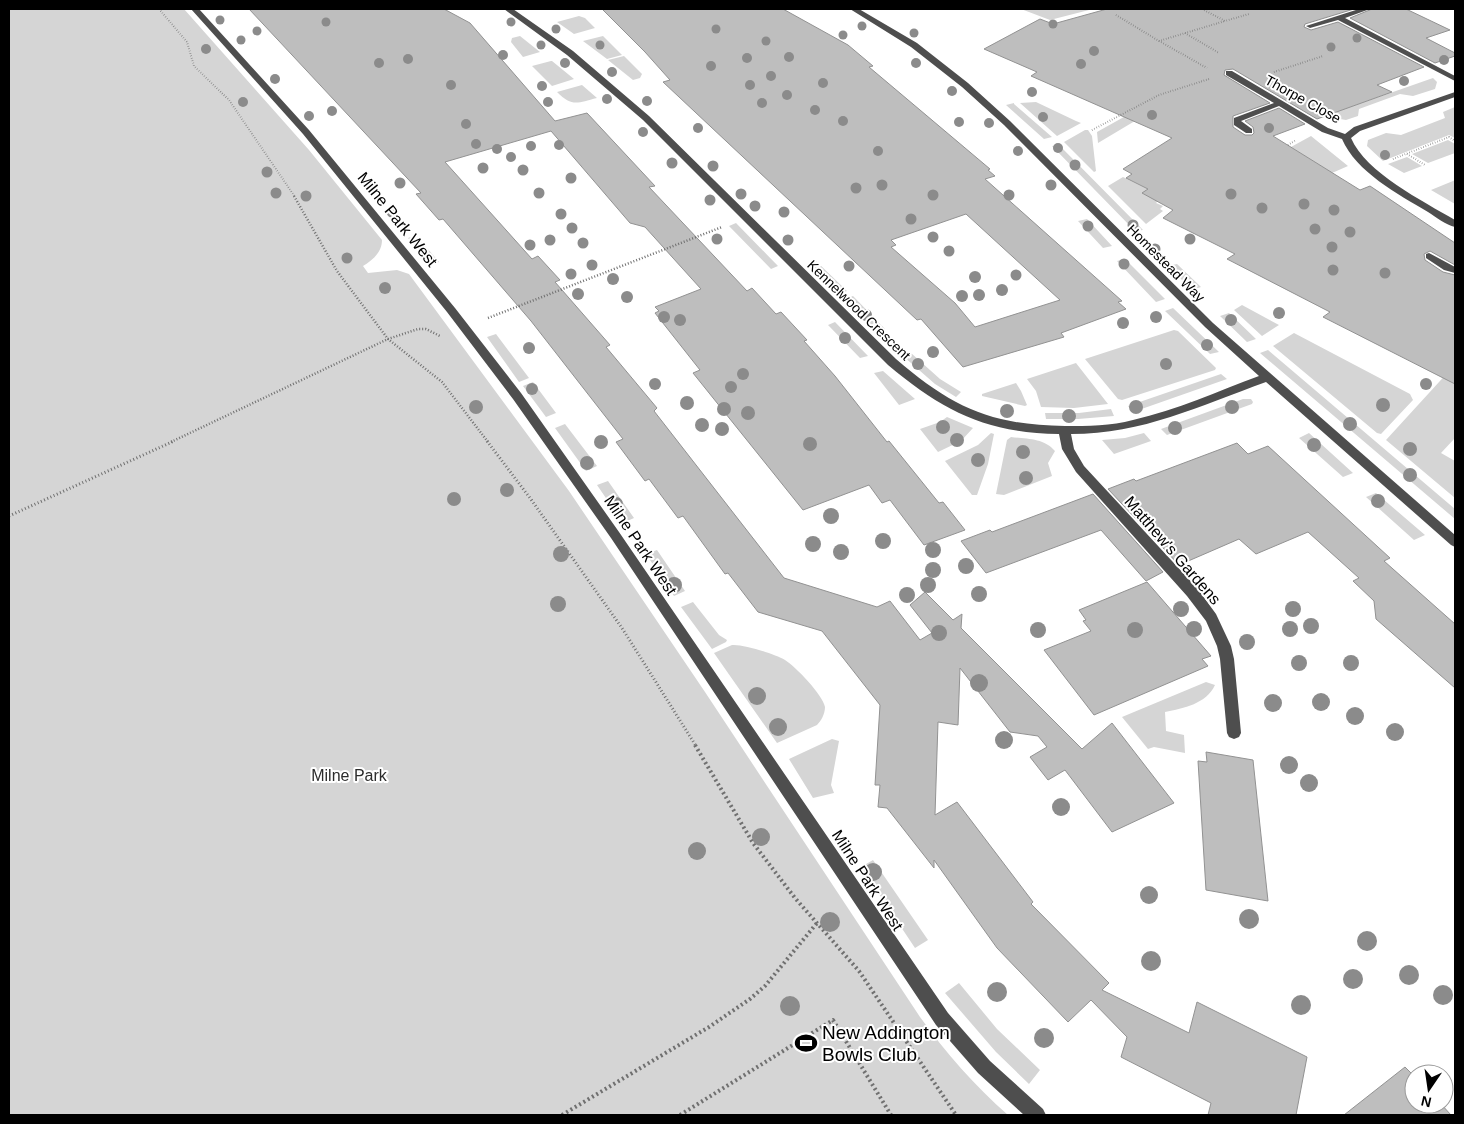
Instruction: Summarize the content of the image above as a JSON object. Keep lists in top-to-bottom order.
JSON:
{
  "streets": {
    "street": [
      "Thorpe Close",
      "Milne Park West",
      "Homestead Way",
      "Kennelwood Crescent",
      "Matthew's Gardens"
    ]
  },
  "crossings": [
    ["Homestead Way", "Kennelwood Crescent"],
    ["Kennelwood Crescent", "Matthew's Gardens"]
  ],
  "parks": ["Milne Park"],
  "places": {
    "sports": ["New Addington Bowls Club"]
  },
  "north": "bottom"
}
